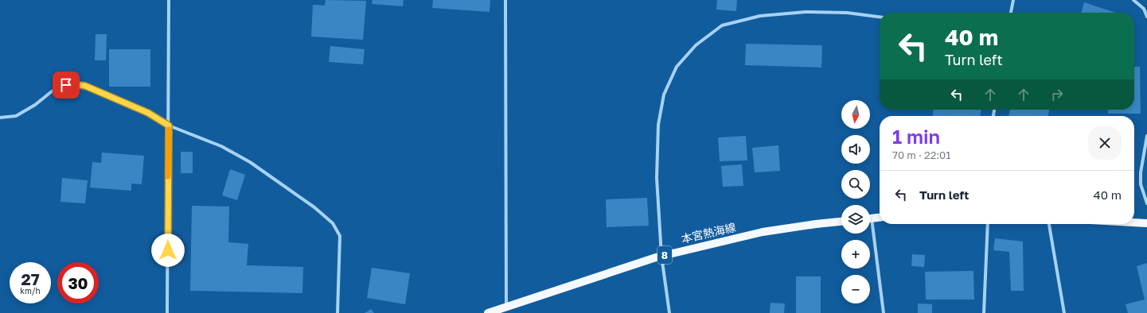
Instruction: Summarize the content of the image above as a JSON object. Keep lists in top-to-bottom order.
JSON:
{
  "streets": {
    "main road": ["本宮熱海線", "8"]
  },
  "north": "bottom",
  "page": {
    "turn": ["40 m", "Turn left"],
    "map_buttons": ["+", "−"],
    "heading": ["1 min", "70 m · 22:01"],
    "list": [
      {
        "name": "Turn left",
        "value": "40 m"
      }
    ],
    "speed": "27 km/h",
    "limit": "30"
  }
}
